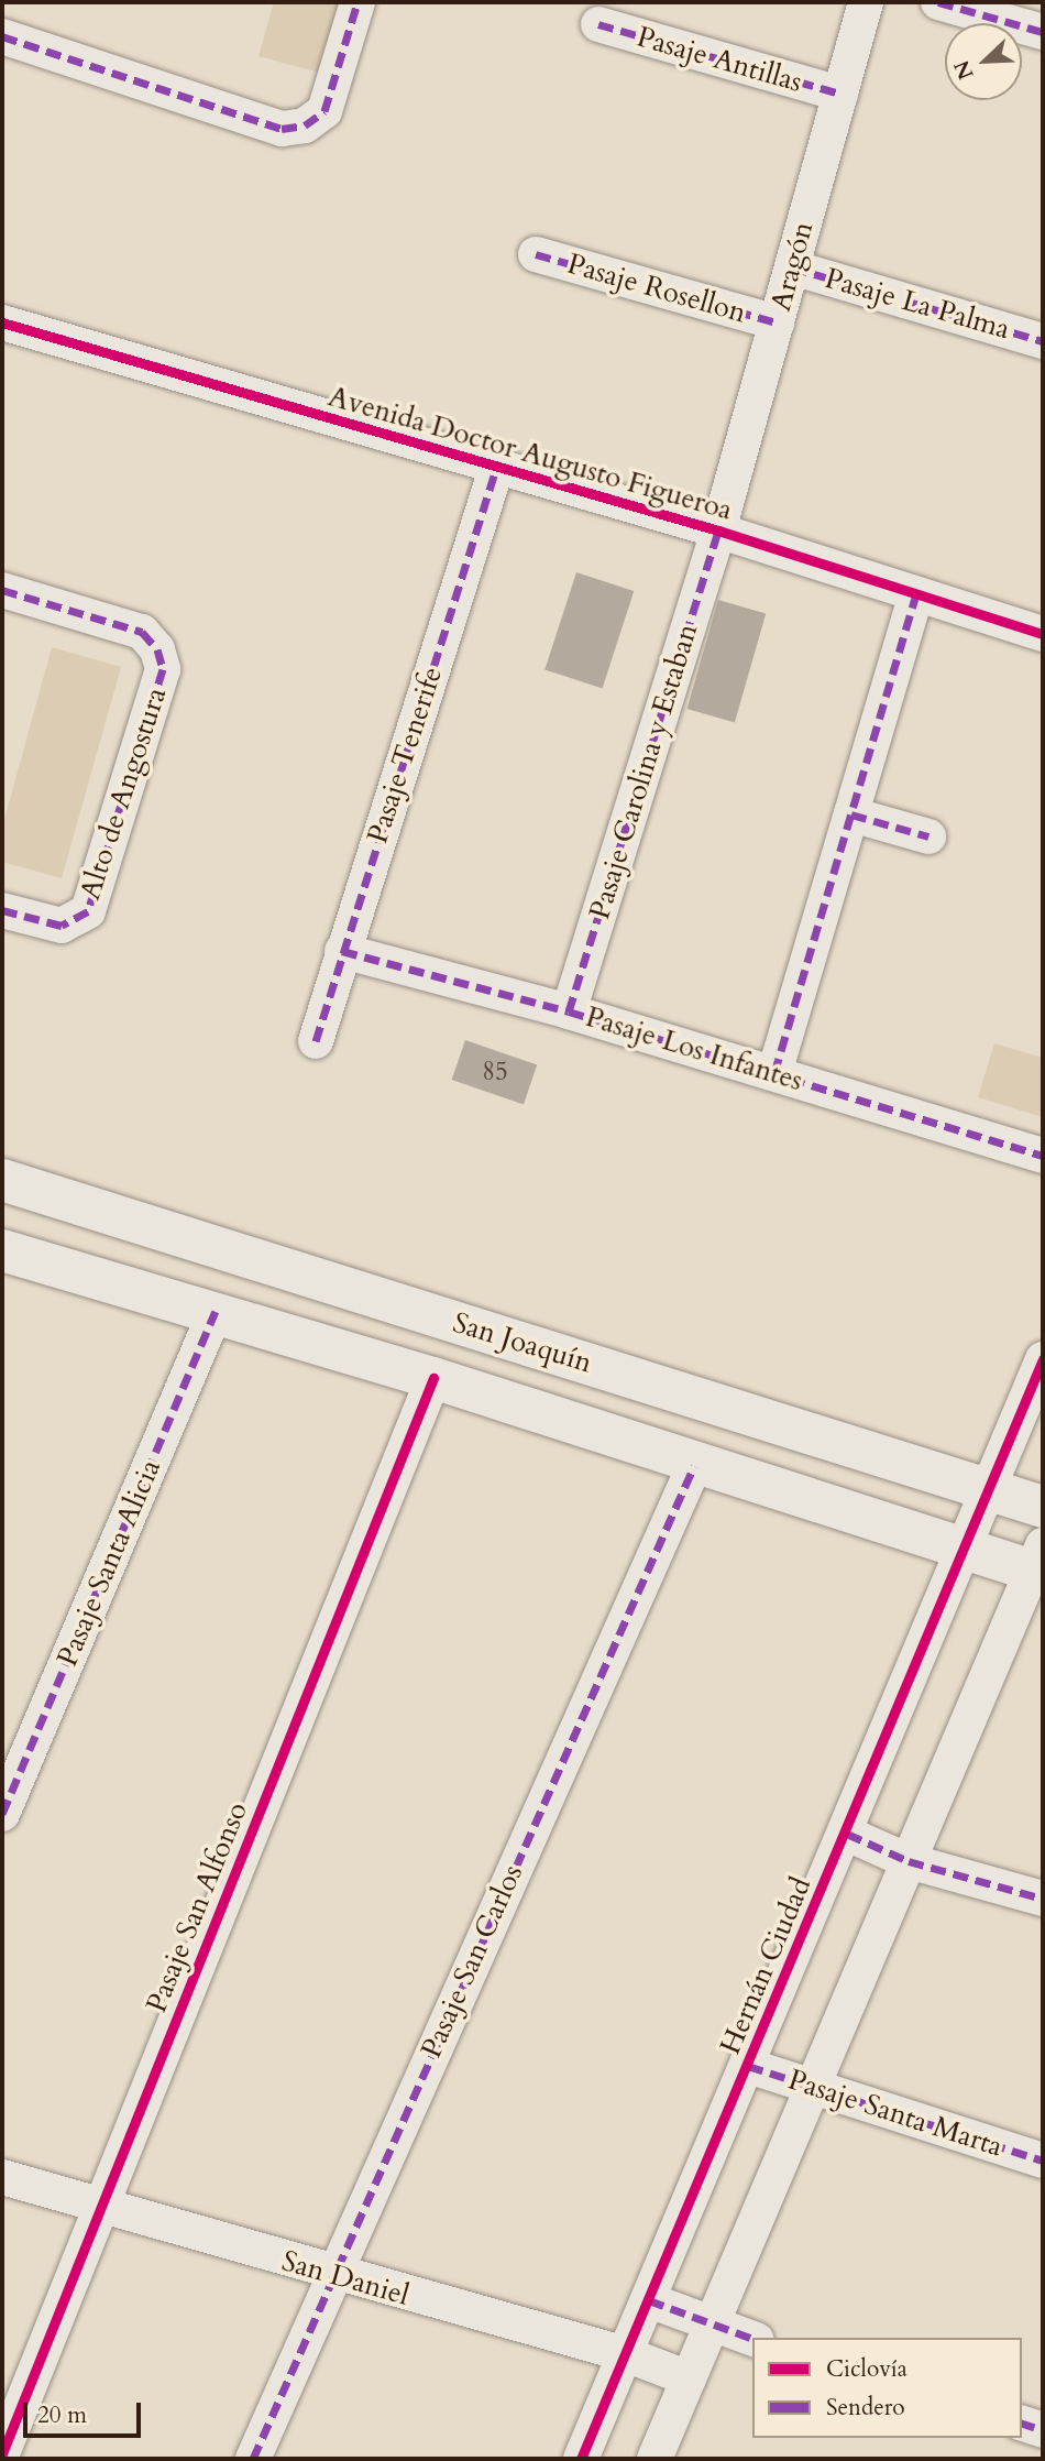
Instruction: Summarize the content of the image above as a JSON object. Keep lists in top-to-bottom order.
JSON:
{
  "streets": {
    "street": [
      "Pasaje Antillas",
      "Aragón",
      "Pasaje Rosellon",
      "Pasaje La Palma",
      "Avenida Doctor Augusto Figueroa",
      "Pasaje Tenerife",
      "Pasaje Carolina y Estaban",
      "Alto de Angostura",
      "Pasaje Los Infantes",
      "San Joaquín",
      "Pasaje Santa Alicia",
      "Pasaje San Alfonso",
      "Pasaje San Carlos",
      "Hernán Ciudad",
      "Pasaje Santa Marta",
      "San Daniel"
    ]
  },
  "crossings": [
    ["Pasaje Antillas", "Aragón"],
    ["Aragón", "Pasaje Rosellon"],
    ["Aragón", "Pasaje La Palma"],
    ["Aragón", "Avenida Doctor Augusto Figueroa"],
    ["Aragón", "Pasaje Carolina y Estaban"],
    ["Avenida Doctor Augusto Figueroa", "Pasaje Tenerife"],
    ["Avenida Doctor Augusto Figueroa", "Pasaje Carolina y Estaban"],
    ["Pasaje Tenerife", "Pasaje Los Infantes"],
    ["Pasaje Carolina y Estaban", "Pasaje Los Infantes"],
    ["San Joaquín", "Pasaje Santa Alicia"],
    ["San Joaquín", "Pasaje San Alfonso"],
    ["San Joaquín", "Pasaje San Carlos"],
    ["San Joaquín", "Hernán Ciudad"],
    ["Pasaje San Alfonso", "San Daniel"],
    ["Pasaje San Carlos", "San Daniel"],
    ["Hernán Ciudad", "Pasaje Santa Marta"],
    ["Hernán Ciudad", "San Daniel"]
  ],
  "house_numbers": ["85"],
  "legend": ["Ciclovía", "Sendero"],
  "scale_bar": "20 m",
  "north": "bottom left"
}
